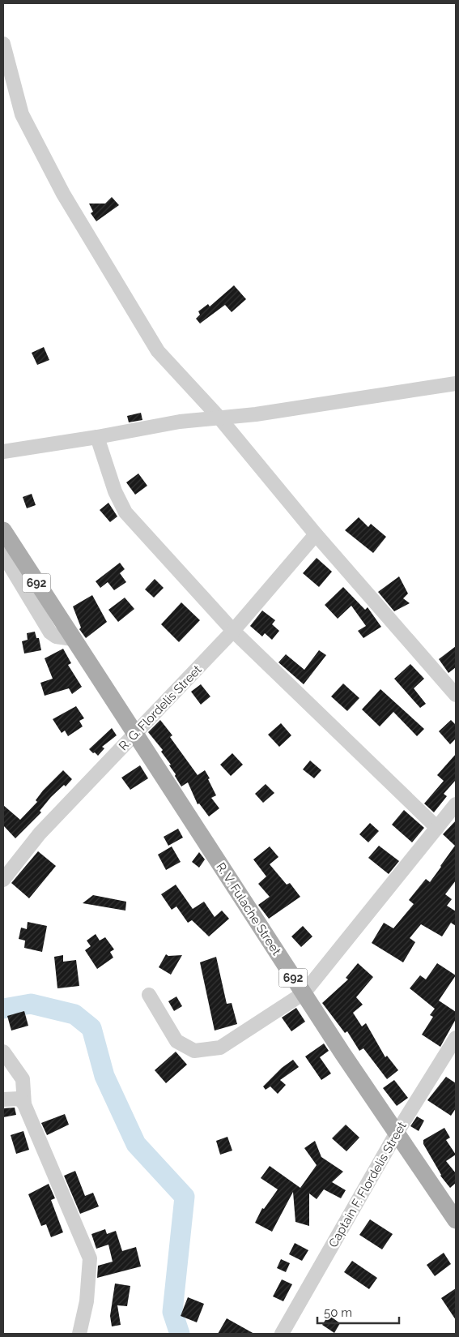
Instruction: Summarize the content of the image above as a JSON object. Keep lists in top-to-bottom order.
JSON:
{
  "streets": {
    "main road": ["692", "R. V. Fulache Street"],
    "street": ["R. G. Flordelis Street", "Captain F. Flordelis Street"]
  },
  "crossings": [
    ["692", "R. V. Fulache Street"],
    ["R. G. Flordelis Street", "R. V. Fulache Street"],
    ["R. V. Fulache Street", "Captain F. Flordelis Street"]
  ],
  "scale_bar": "50 m"
}
